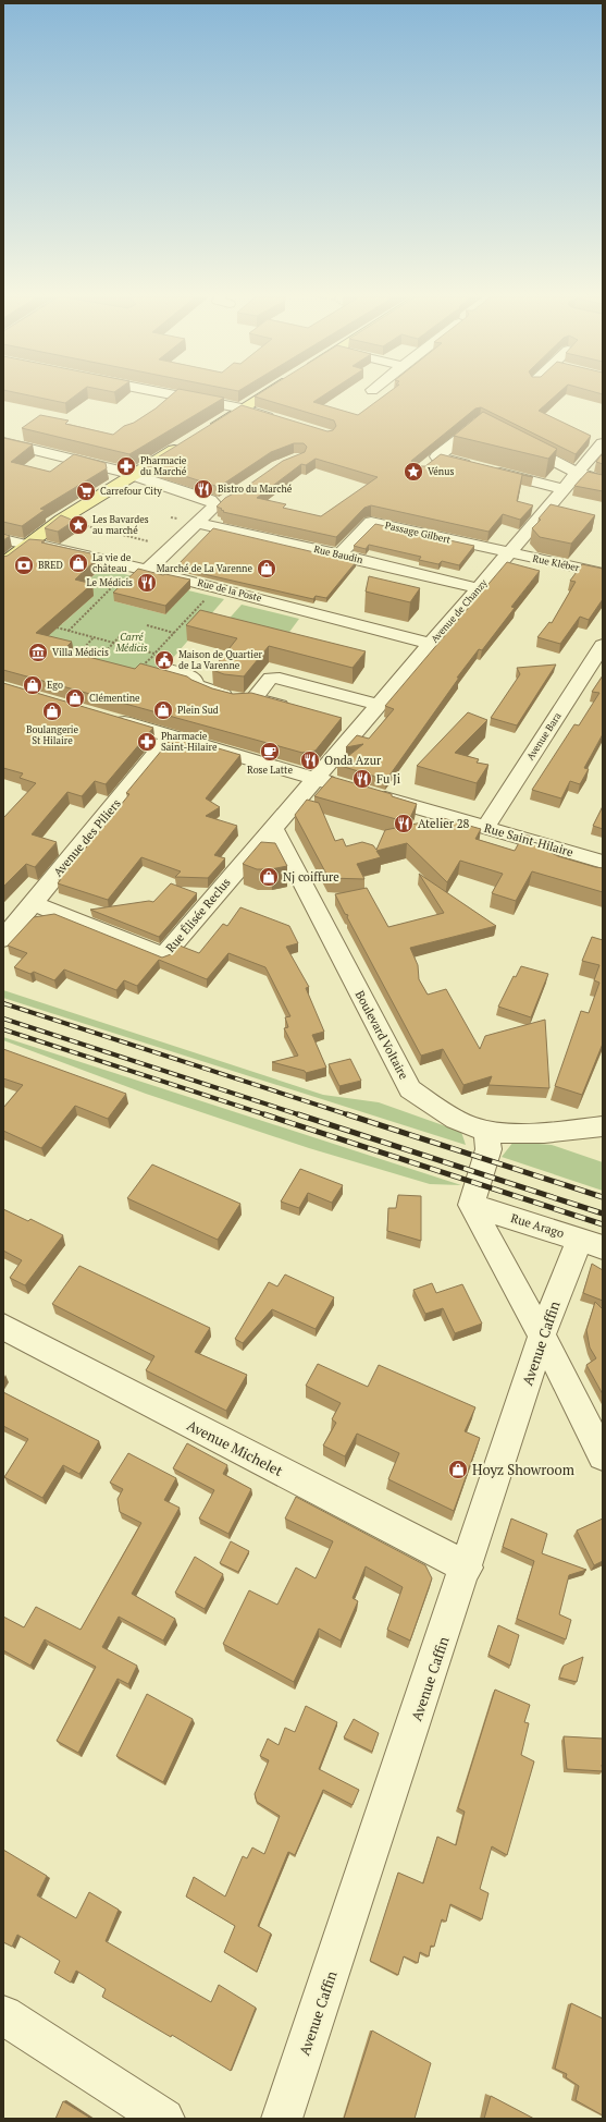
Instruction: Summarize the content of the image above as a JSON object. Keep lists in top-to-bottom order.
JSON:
{
  "streets": {
    "street": [
      "Passage Gilbert",
      "Rue Baudin",
      "Rue Kléber",
      "Rue de la Poste",
      "Avenue de Chanzy",
      "Avenue Bara",
      "Avenue des Piliers",
      "Rue Saint-Hilaire",
      "Rue Élisée Reclus",
      "Boulevard Voltaire",
      "Rue Arago",
      "Avenue Caffin",
      "Avenue Michelet"
    ]
  },
  "crossings": [
    ["Passage Gilbert", "Rue Baudin"],
    ["Passage Gilbert", "Rue Kléber"],
    ["Passage Gilbert", "Avenue de Chanzy"],
    ["Rue Baudin", "Avenue de Chanzy"],
    ["Rue Kléber", "Avenue de Chanzy"],
    ["Rue de la Poste", "Avenue de Chanzy"],
    ["Avenue Bara", "Rue Saint-Hilaire"],
    ["Avenue des Piliers", "Rue Élisée Reclus"],
    ["Rue Élisée Reclus", "Boulevard Voltaire"],
    ["Rue Arago", "Avenue Caffin"],
    ["Avenue Caffin", "Avenue Michelet"]
  ],
  "parks": ["Carré Médicis"],
  "places": {
    "pharmacy": ["Pharmacie du Marché", "Pharmacie Saint-Hilaire"],
    "place": ["Vénus", "Les Bavardes au marché"],
    "restaurant": [
      "Bistro du Marché",
      "Le Médicis",
      "Onda Azur",
      "Fu Ji",
      "Atelier 28"
    ],
    "supermarket": ["Carrefour City"],
    "shop": [
      "La vie de château",
      "Marché de La Varenne",
      "Ego",
      "Clémentine",
      "Plein Sud",
      "Boulangerie St Hilaire",
      "Nj coiffure",
      "Hoyz Showroom"
    ],
    "bank": ["BRED"],
    "museum": ["Villa Médicis"],
    "public building": ["Maison de Quartier de La Varenne"],
    "cafe": ["Rose Latte"]
  }
}
